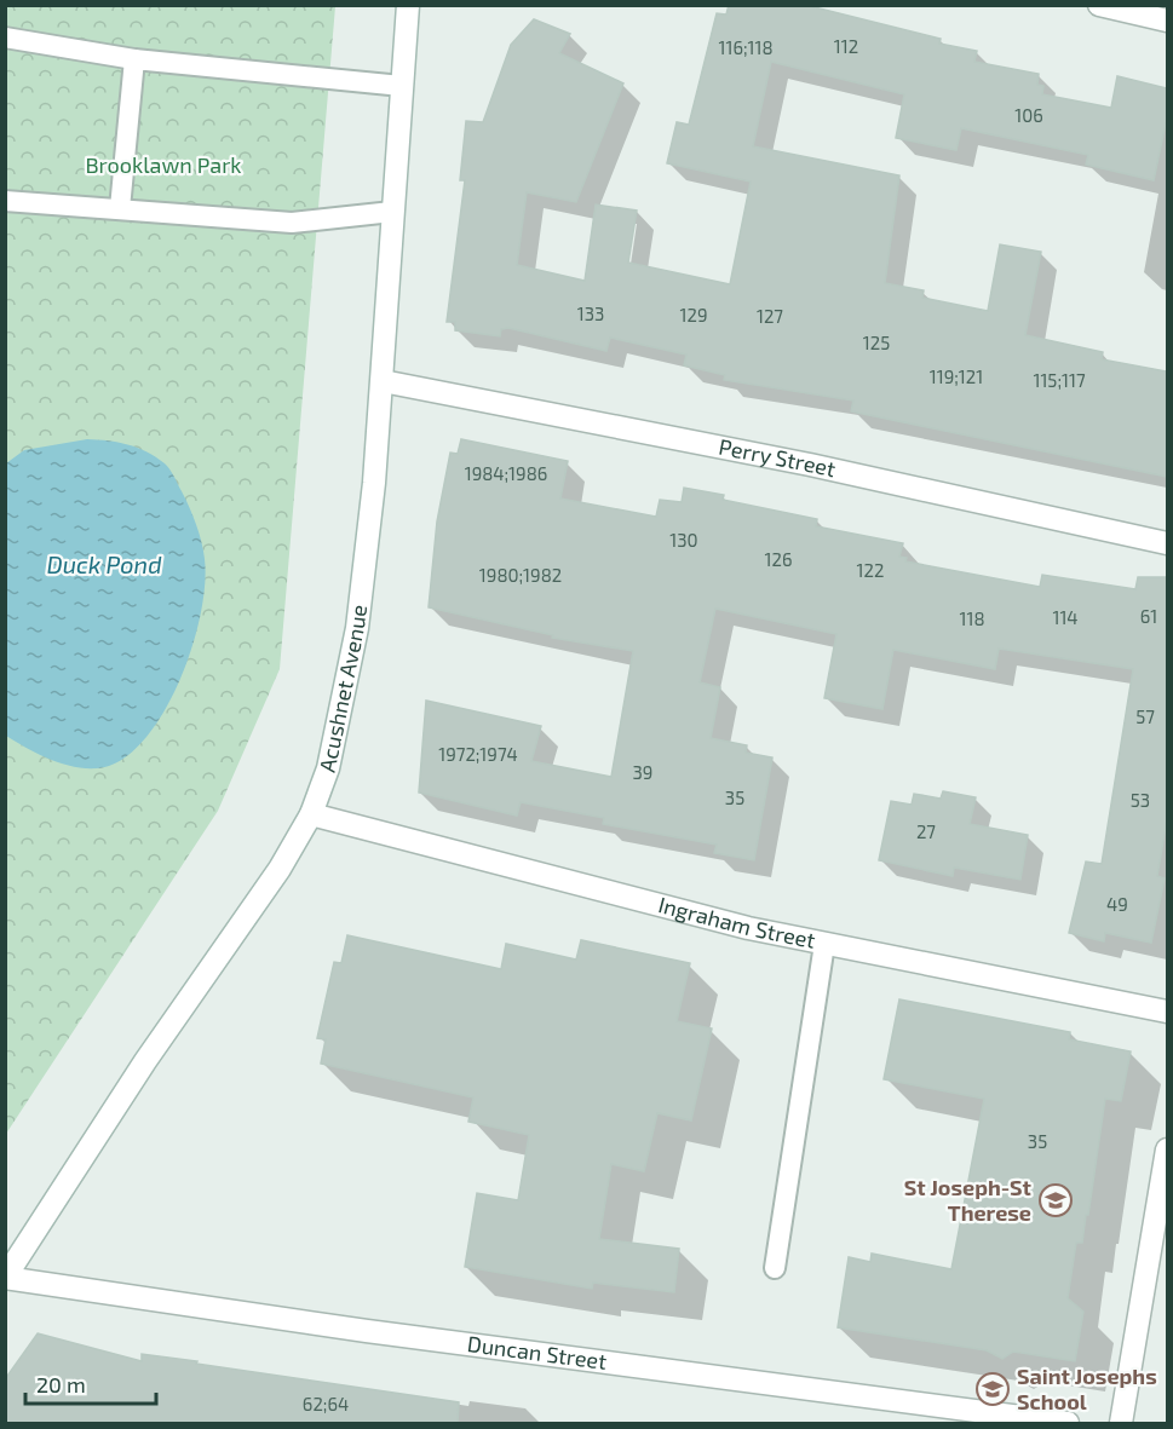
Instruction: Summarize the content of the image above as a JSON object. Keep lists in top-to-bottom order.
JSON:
{
  "streets": {
    "street": [
      "Perry Street",
      "Acushnet Avenue",
      "Ingraham Street",
      "Duncan Street"
    ]
  },
  "crossings": [
    ["Perry Street", "Acushnet Avenue"],
    ["Acushnet Avenue", "Ingraham Street"],
    ["Acushnet Avenue", "Duncan Street"]
  ],
  "water": ["Duck Pond"],
  "parks": ["Brooklawn Park"],
  "places": {
    "school or university": ["St Joseph-St Therese", "Saint Josephs School"]
  },
  "house_numbers": [
    "112",
    "116;118",
    "106",
    "133",
    "129",
    "127",
    "125",
    "119;121",
    "115;117",
    "1984;1986",
    "130",
    "126",
    "122",
    "1980;1982",
    "61",
    "114",
    "118",
    "57",
    "1972;1974",
    "39",
    "35",
    "53",
    "27",
    "49",
    "35",
    "62;64"
  ],
  "scale_bar": "20 m"
}
